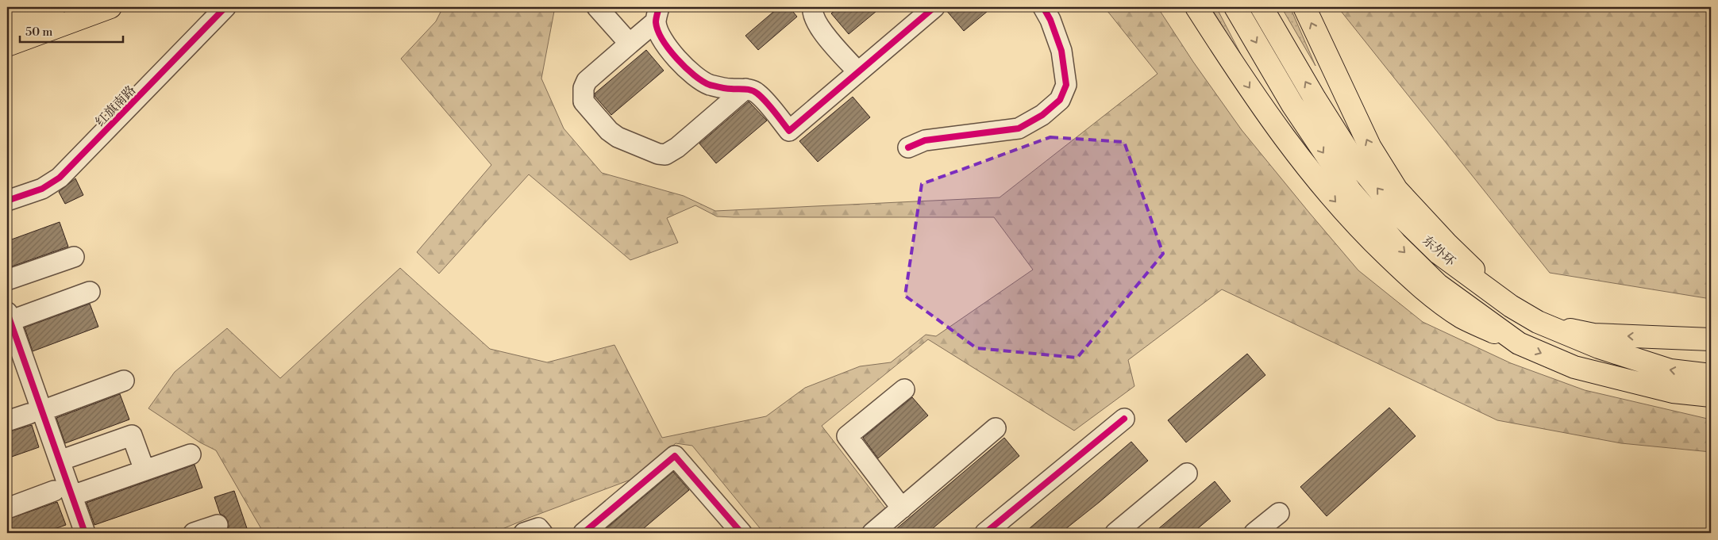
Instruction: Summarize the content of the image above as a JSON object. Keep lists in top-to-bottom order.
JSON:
{
  "streets": {
    "main road": ["东外环"],
    "street": ["红旗南路"]
  },
  "scale_bar": "50 m"
}
